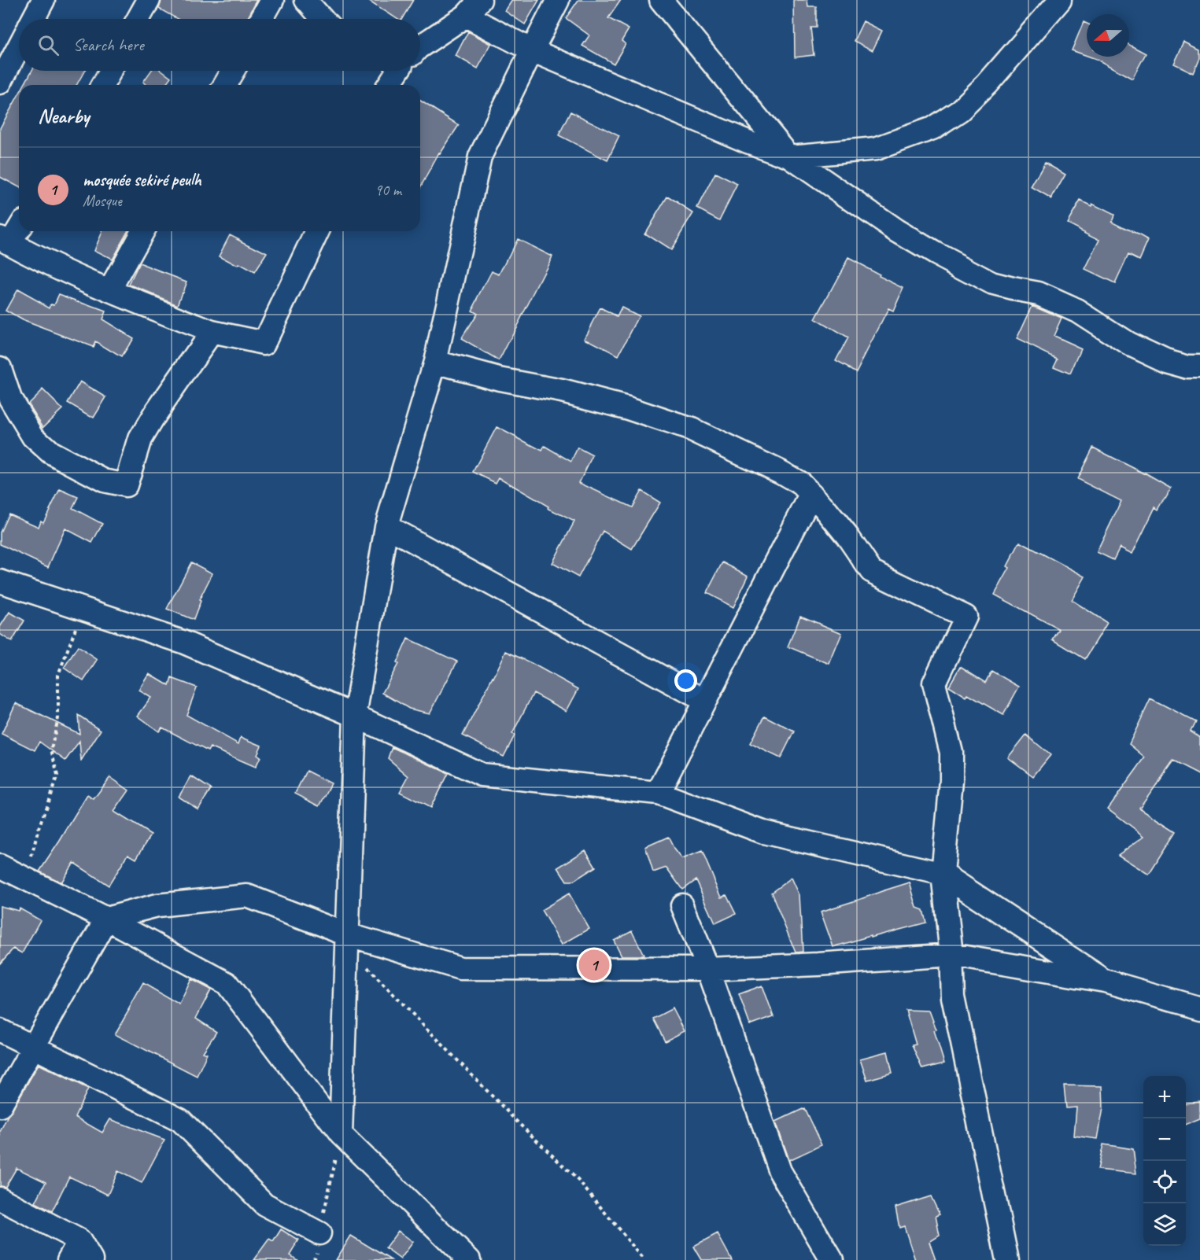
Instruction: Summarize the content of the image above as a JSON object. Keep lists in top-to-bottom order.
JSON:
{
  "north": "left",
  "page": {
    "search": "Search here",
    "heading": "Nearby",
    "list": [
      {
        "mark": "1",
        "name": "mosquée sekiré peulh",
        "note": "Mosque",
        "value": "90 m"
      }
    ],
    "pins": "1",
    "map_buttons": ["+", "−"]
  }
}
